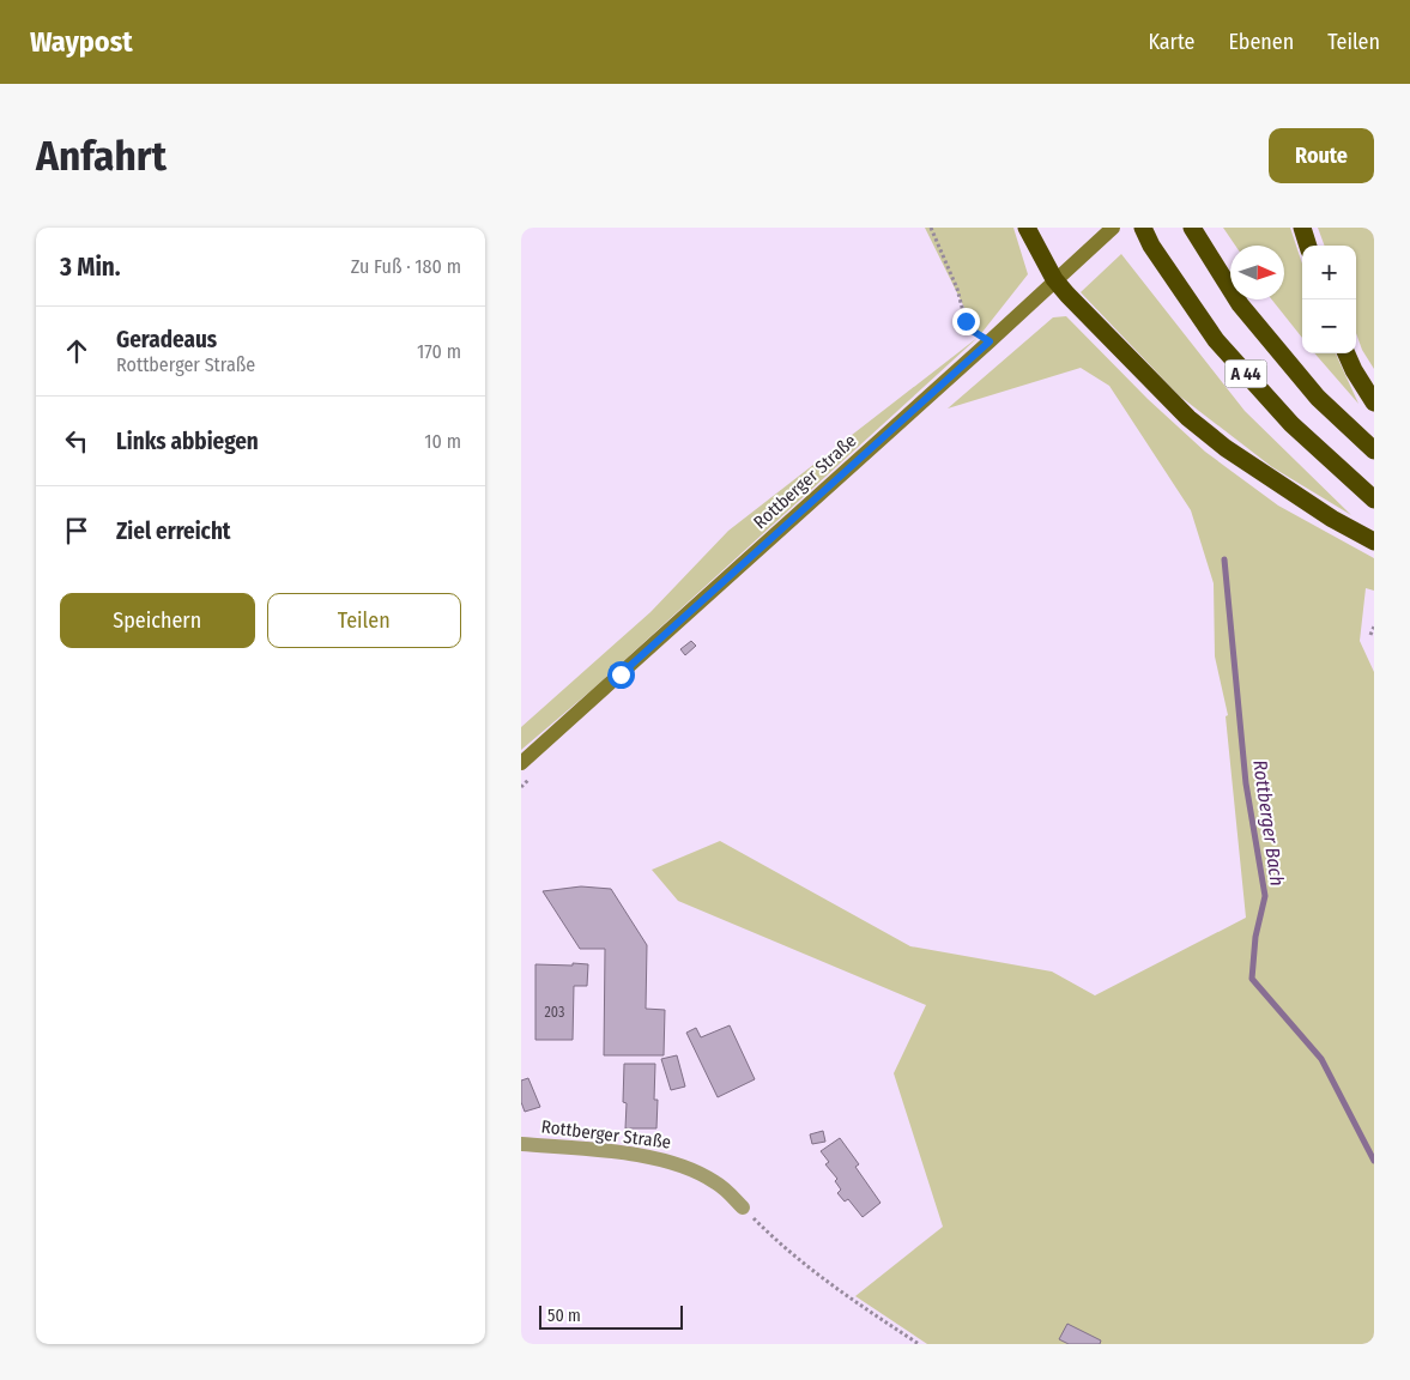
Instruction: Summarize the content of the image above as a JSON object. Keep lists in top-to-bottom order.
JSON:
{
  "streets": {
    "highway": ["A 44"],
    "main road": ["Rottberger Straße"]
  },
  "water": ["Rottberger Bach"],
  "house_numbers": ["203"],
  "scale_bar": "50 m",
  "north": "right",
  "page": {
    "header": "Waypost",
    "nav": ["Karte", "Ebenen", "Teilen"],
    "buttons": [
      "Route",
      ["Speichern", "Teilen"]
    ],
    "title": "Anfahrt",
    "heading": ["3 Min.", "Zu Fuß · 180 m"],
    "map_buttons": ["+", "−"],
    "list": [
      ["Geradeaus", "Rottberger Straße", "170 m"],
      ["Links abbiegen", "10 m"],
      "Ziel erreicht"
    ],
    "scale": "50 m"
  }
}
